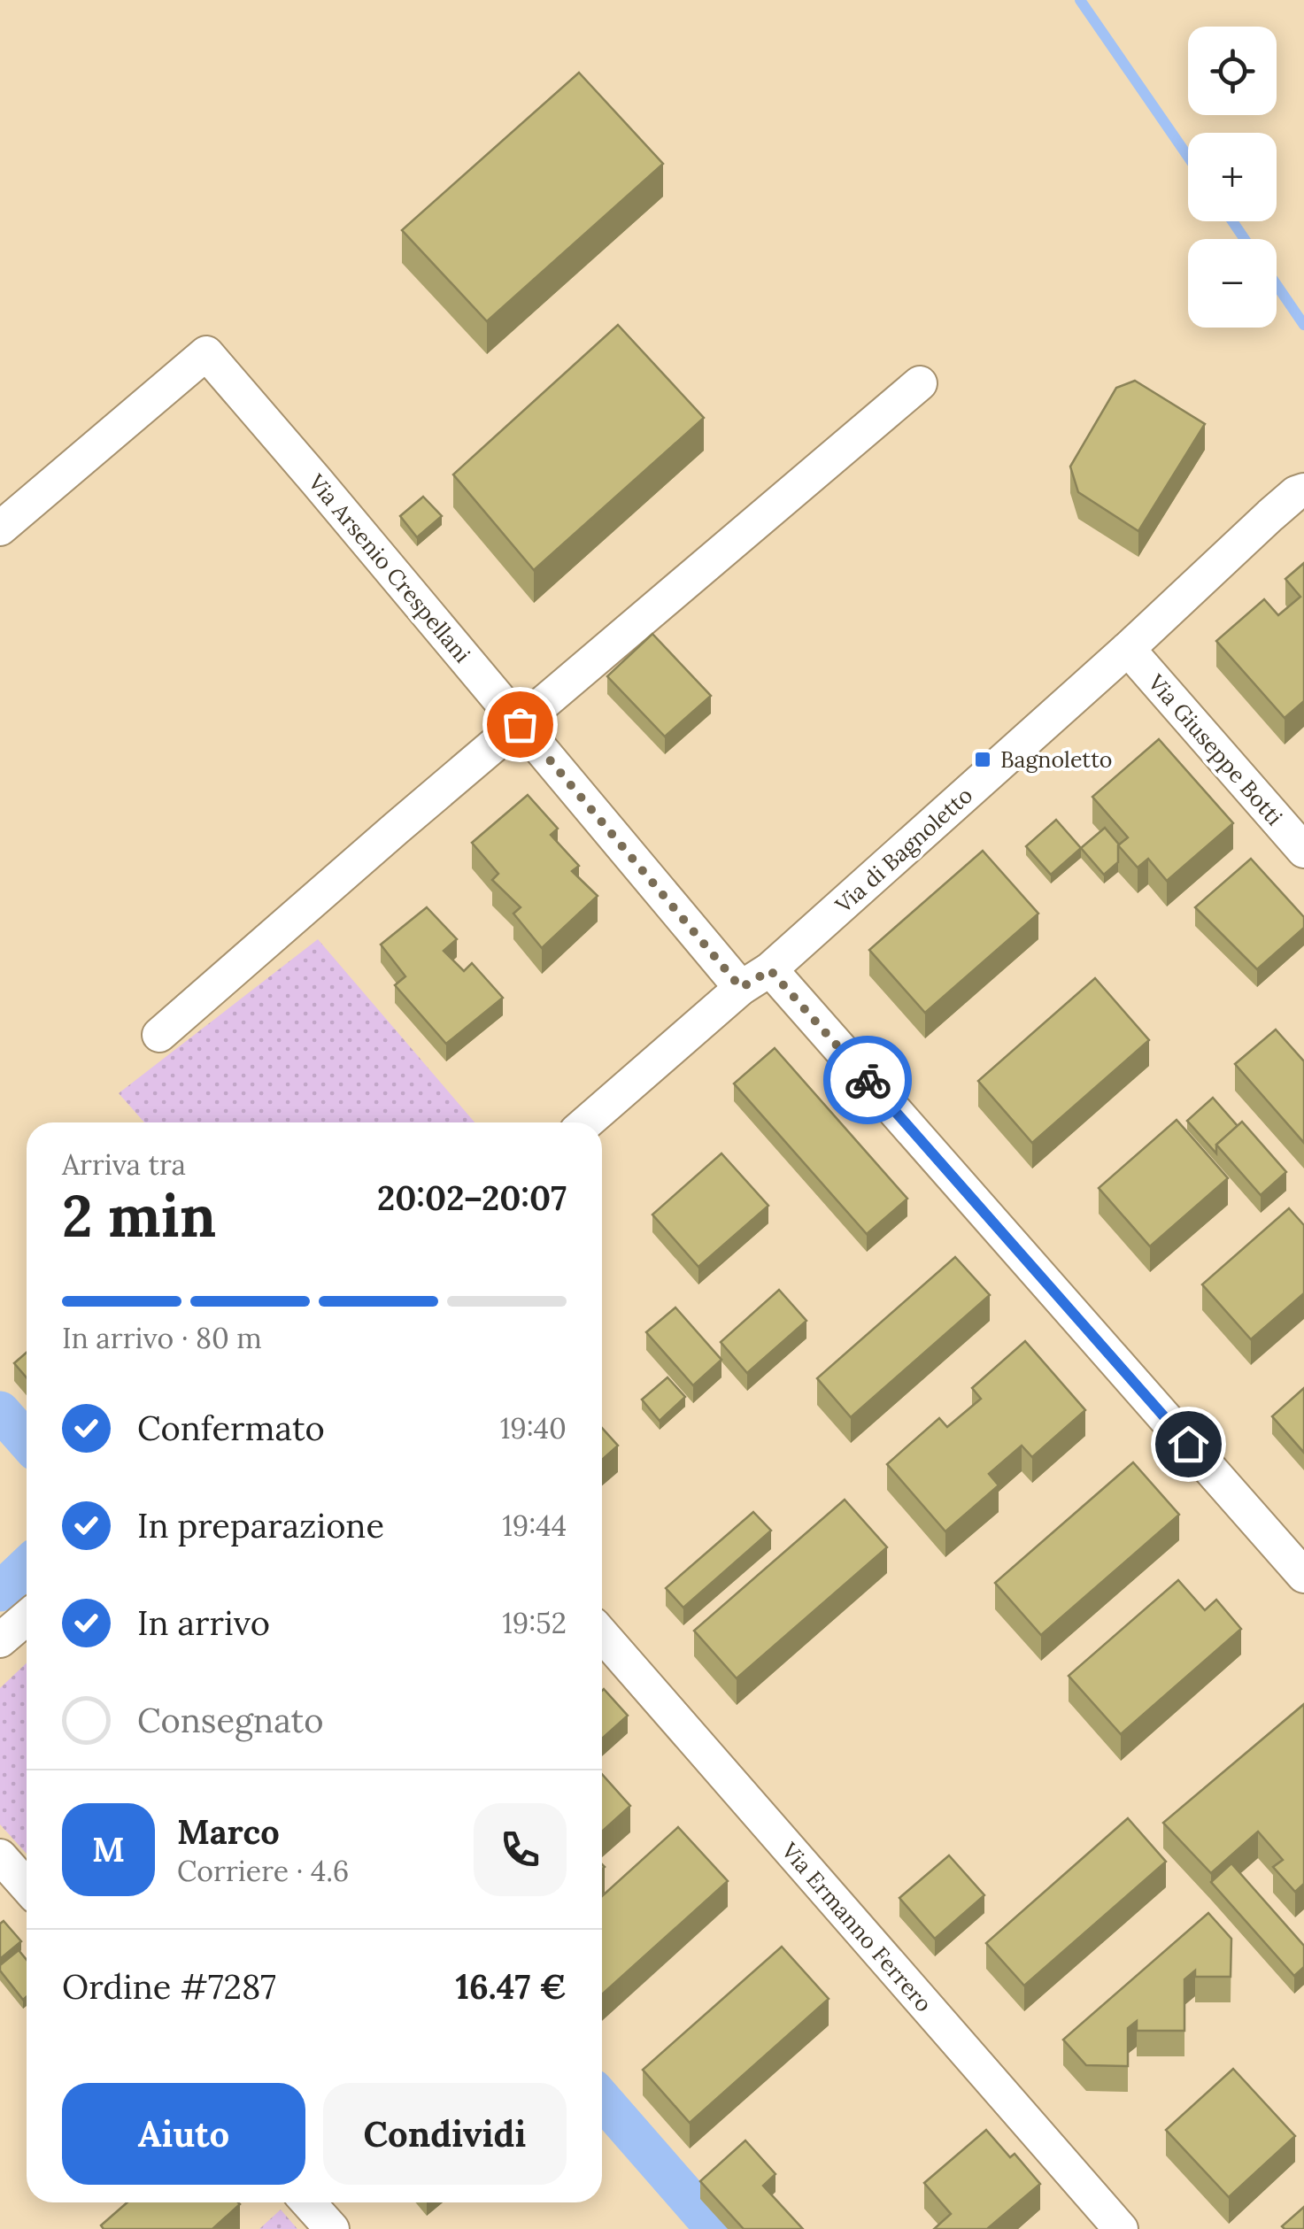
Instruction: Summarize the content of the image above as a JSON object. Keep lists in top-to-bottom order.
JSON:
{
  "streets": {
    "street": [
      "Via Arsenio Crespellani",
      "Via Giuseppe Botti",
      "Via di Bagnoletto",
      "Via Ermanno Ferrero"
    ]
  },
  "crossings": [
    ["Via Arsenio Crespellani", "Via di Bagnoletto"],
    ["Via Giuseppe Botti", "Via di Bagnoletto"]
  ],
  "places": {
    "transit": ["Bagnoletto"]
  },
  "page": {
    "map_buttons": ["+", "−"],
    "heading": ["2 min", "Arriva tra", "20:02–20:07"],
    "panel": [
      "Marco",
      "Corriere · 4.6",
      "Ordine #7287",
      "16.47 €"
    ],
    "bar": "In arrivo · 80 m",
    "list": [
      ["Confermato", "19:40"],
      ["In preparazione", "19:44"],
      ["In arrivo", "19:52"],
      "Consegnato"
    ],
    "round": "M",
    "buttons": ["Aiuto", "Condividi"]
  }
}
